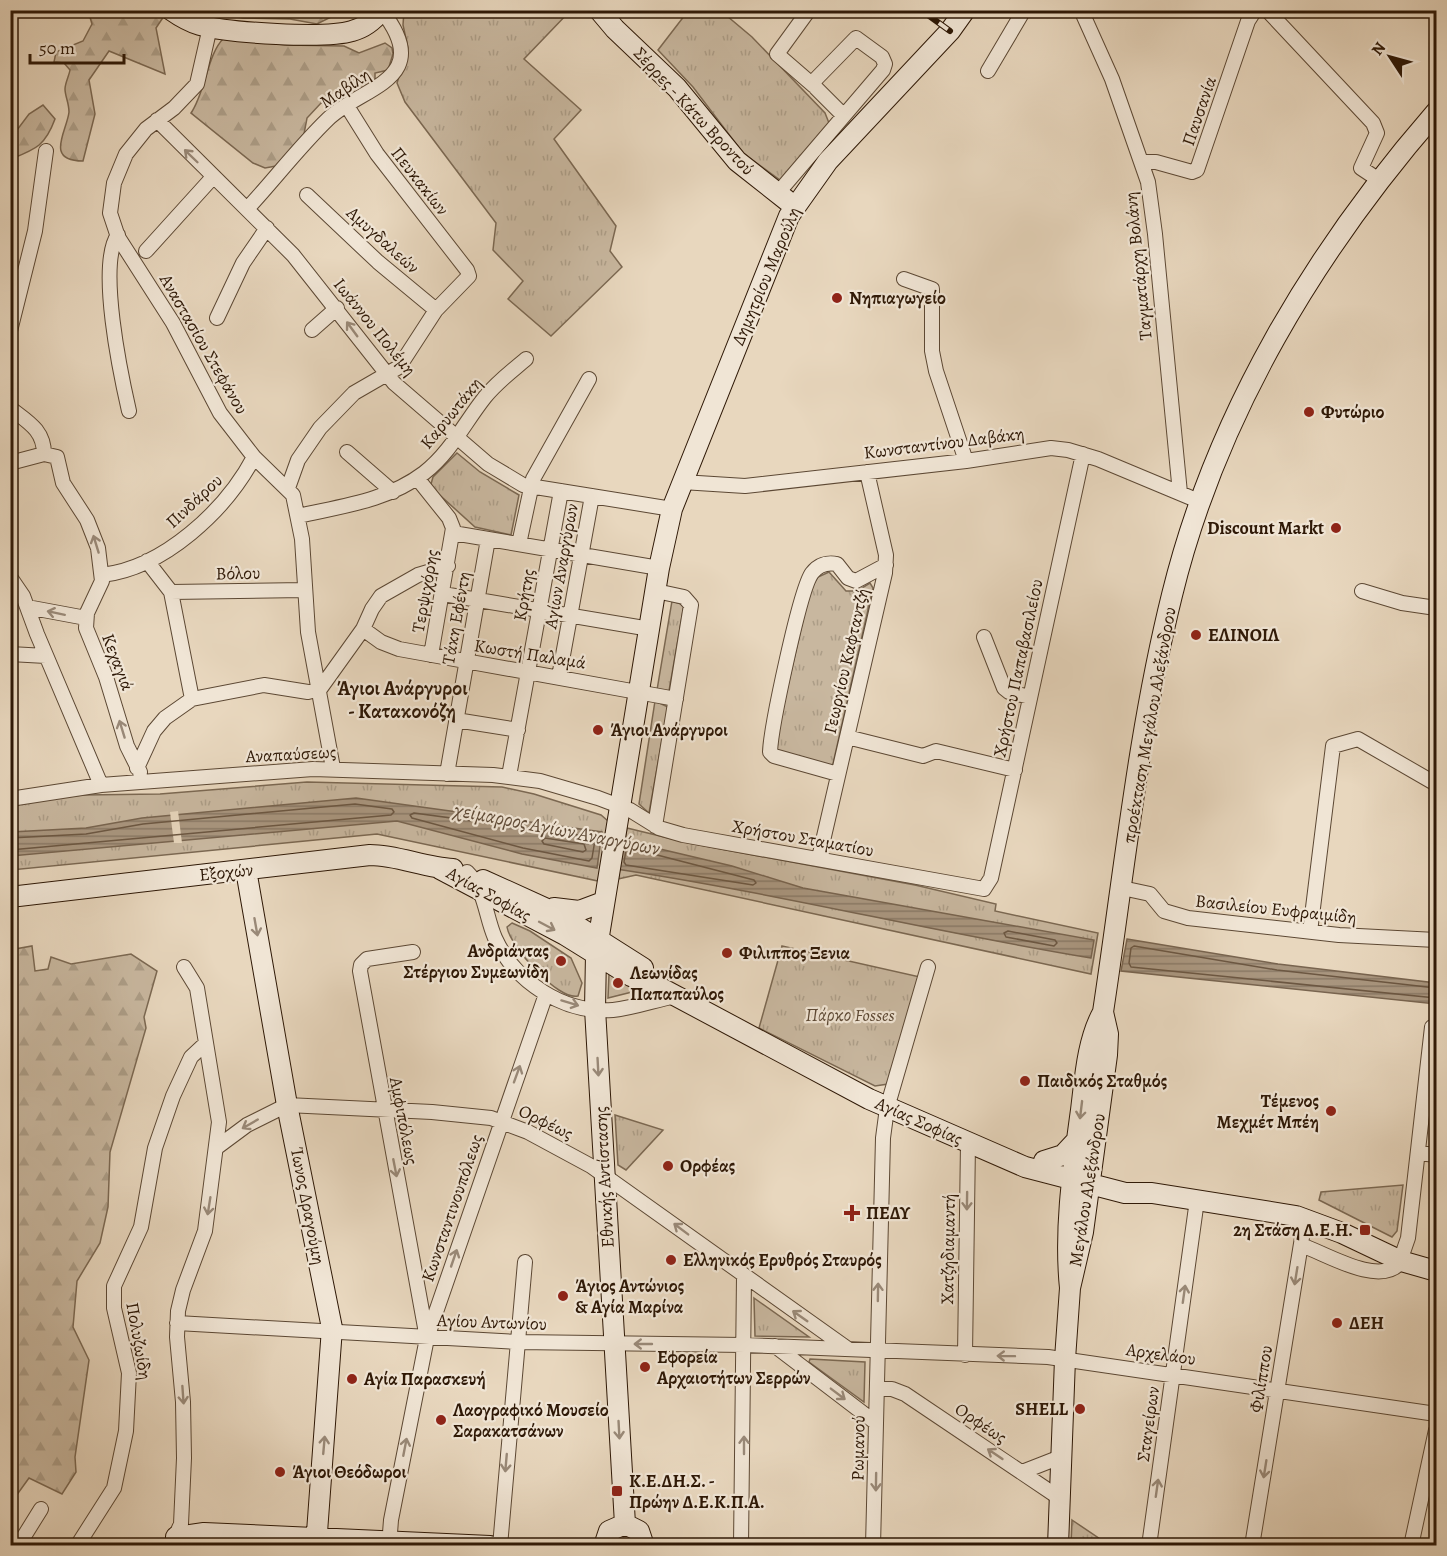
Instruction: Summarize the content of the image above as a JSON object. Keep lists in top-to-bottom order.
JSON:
{
  "streets": {
    "main road": [
      "Σέρρες - Κάτω Βροντού",
      "Δημητρίου Μαρούλη",
      "προέκταση Μεγάλου Αλεξάνδρου",
      "Εξοχών",
      "Αγίας Σοφίας",
      "Εθνικής Αντίστασης",
      "Μεγάλου Αλεξάνδρου",
      "Ίωνος Δραγούμη"
    ],
    "street": [
      "Μαβίλη",
      "Παυσανία",
      "Πευκακίων",
      "Αμυγδαλεών",
      "Ταγματάρχη Βολάνη",
      "Ιωάννου Πολέμη",
      "Αναστασίου Στεφάνου",
      "Καρυωτάκη",
      "Κωνσταντίνου Δαβάκη",
      "Πινδάρου",
      "Αγίων Αναργύρων",
      "Βόλου",
      "Τερψιχόρης",
      "Κρήτης",
      "Τάκη Εφέντη",
      "Κωστή Παλαμά",
      "Γεωργίου Καφταντζή",
      "Κεχαγιά",
      "Χρήστου Παπαβασιλείου",
      "Αναπαύσεως",
      "Χρήστου Σταματίου",
      "Βασιλείου Ευφραιμίδη",
      "Αμφιπόλεως",
      "Ορφέως",
      "Κωνσταντινουπόλεως",
      "Χατζηδιαμαντή",
      "Αγίου Αντωνίου",
      "Πολυζωίδη",
      "Αρχελάου",
      "Φιλίππου",
      "Σταγείρων",
      "Ρωμανού"
    ]
  },
  "crossings": [
    ["Μαβίλη", "Πευκακίων"],
    ["Μαβίλη", "Ιωάννου Πολέμη"],
    ["Σέρρες - Κάτω Βροντού", "Δημητρίου Μαρούλη"],
    ["Παυσανία", "Ταγματάρχη Βολάνη"],
    ["Πευκακίων", "Αμυγδαλεών"],
    ["Ταγματάρχη Βολάνη", "Κωνσταντίνου Δαβάκη"],
    ["Δημητρίου Μαρούλη", "Ιωάννου Πολέμη"],
    ["Δημητρίου Μαρούλη", "Κωνσταντίνου Δαβάκη"],
    ["Δημητρίου Μαρούλη", "Κωστή Παλαμά"],
    ["Δημητρίου Μαρούλη", "Αναπαύσεως"],
    ["Δημητρίου Μαρούλη", "Χρήστου Σταματίου"],
    ["Ιωάννου Πολέμη", "Αναστασίου Στεφάνου"],
    ["Ιωάννου Πολέμη", "Καρυωτάκη"],
    ["Ιωάννου Πολέμη", "Αγίων Αναργύρων"],
    ["Ιωάννου Πολέμη", "Κρήτης"],
    ["Αναστασίου Στεφάνου", "Καρυωτάκη"],
    ["Αναστασίου Στεφάνου", "Πινδάρου"],
    ["Αναστασίου Στεφάνου", "Βόλου"],
    ["Αναστασίου Στεφάνου", "Αναπαύσεως"],
    ["Κωνσταντίνου Δαβάκη", "Γεωργίου Καφταντζή"],
    ["Κωνσταντίνου Δαβάκη", "Χρήστου Παπαβασιλείου"],
    ["Κωνσταντίνου Δαβάκη", "προέκταση Μεγάλου Αλεξάνδρου"],
    ["Πινδάρου", "Κεχαγιά"],
    ["Αγίων Αναργύρων", "Κωστή Παλαμά"],
    ["Τερψιχόρης", "Κωστή Παλαμά"],
    ["Κρήτης", "Κωστή Παλαμά"],
    ["Κρήτης", "Αναπαύσεως"],
    ["Τάκη Εφέντη", "Κωστή Παλαμά"],
    ["Τάκη Εφέντη", "Αναπαύσεως"],
    ["Γεωργίου Καφταντζή", "Χρήστου Σταματίου"],
    ["Κεχαγιά", "Αναπαύσεως"],
    ["Χρήστου Παπαβασιλείου", "Χρήστου Σταματίου"],
    ["προέκταση Μεγάλου Αλεξάνδρου", "Βασιλείου Ευφραιμίδη"],
    ["προέκταση Μεγάλου Αλεξάνδρου", "Μεγάλου Αλεξάνδρου"],
    ["Αναπαύσεως", "Χρήστου Σταματίου"],
    ["Εξοχών", "Αγίας Σοφίας"],
    ["Εξοχών", "Ίωνος Δραγούμη"],
    ["Αγίας Σοφίας", "Εθνικής Αντίστασης"],
    ["Αγίας Σοφίας", "Μεγάλου Αλεξάνδρου"],
    ["Αγίας Σοφίας", "Χατζηδιαμαντή"],
    ["Αγίας Σοφίας", "Φιλίππου"],
    ["Αγίας Σοφίας", "Σταγείρων"],
    ["Αγίας Σοφίας", "Ρωμανού"],
    ["Αμφιπόλεως", "Ορφέως"],
    ["Αμφιπόλεως", "Κωνσταντινουπόλεως"],
    ["Αμφιπόλεως", "Αγίου Αντωνίου"],
    ["Ορφέως", "Εθνικής Αντίστασης"],
    ["Ορφέως", "Μεγάλου Αλεξάνδρου"],
    ["Ορφέως", "Ίωνος Δραγούμη"],
    ["Ορφέως", "Κωνσταντινουπόλεως"],
    ["Ορφέως", "Αγίου Αντωνίου"],
    ["Ορφέως", "Ρωμανού"],
    ["Εθνικής Αντίστασης", "Αγίου Αντωνίου"],
    ["Μεγάλου Αλεξάνδρου", "Αρχελάου"],
    ["Ίωνος Δραγούμη", "Αγίου Αντωνίου"],
    ["Κωνσταντινουπόλεως", "Αγίου Αντωνίου"],
    ["Χατζηδιαμαντή", "Αρχελάου"],
    ["Αγίου Αντωνίου", "Αρχελάου"],
    ["Αγίου Αντωνίου", "Ρωμανού"],
    ["Αρχελάου", "Φιλίππου"],
    ["Αρχελάου", "Σταγείρων"],
    ["Αρχελάου", "Ρωμανού"]
  ],
  "one_way": [
    "Αμφιπόλεως",
    "Ορφέως",
    "Εθνικής Αντίστασης",
    "Χατζηδιαμαντή",
    "Φιλίππου",
    "Σταγείρων"
  ],
  "districts": ["Άγιοι Ανάργυροι - Κατακονόζη"],
  "water": ["χείμαρρος Αγίων Αναργύρων"],
  "parks": ["Πάρκο Fosses"],
  "places": {
    "other": [
      "Νηπιαγωγείο",
      "Φυτώριο",
      "Discount Markt",
      "ΕΛΙΝΟΙΛ",
      "Άγιοι Ανάργυροι",
      "Φιλιππος Ξενια",
      "Ανδριάντας Στέργιου Συμεωνίδη",
      "Λεωνίδας Παπαπαύλος",
      "Παιδικός Σταθμός",
      "Τέμενος Μεχμέτ Μπέη",
      "Ορφέας",
      "Ελληνικός Ερυθρός Σταυρός",
      "Άγιος Αντώνιος & Αγία Μαρίνα",
      "ΔΕΗ",
      "Εφορεία Αρχαιοτήτων Σερρών",
      "Αγία Παρασκευή",
      "SHELL",
      "Λαογραφικό Μουσείο Σαρακατσάνων",
      "Άγιοι Θεόδωροι"
    ],
    "health": ["ΠΕΔΥ"],
    "transit": ["2η Στάση Δ.Ε.Η.", "Κ.Ε.ΔΗ.Σ. - Πρώην Δ.Ε.Κ.Π.Α."]
  },
  "scale_bar": "50 m",
  "north": "top left"
}
